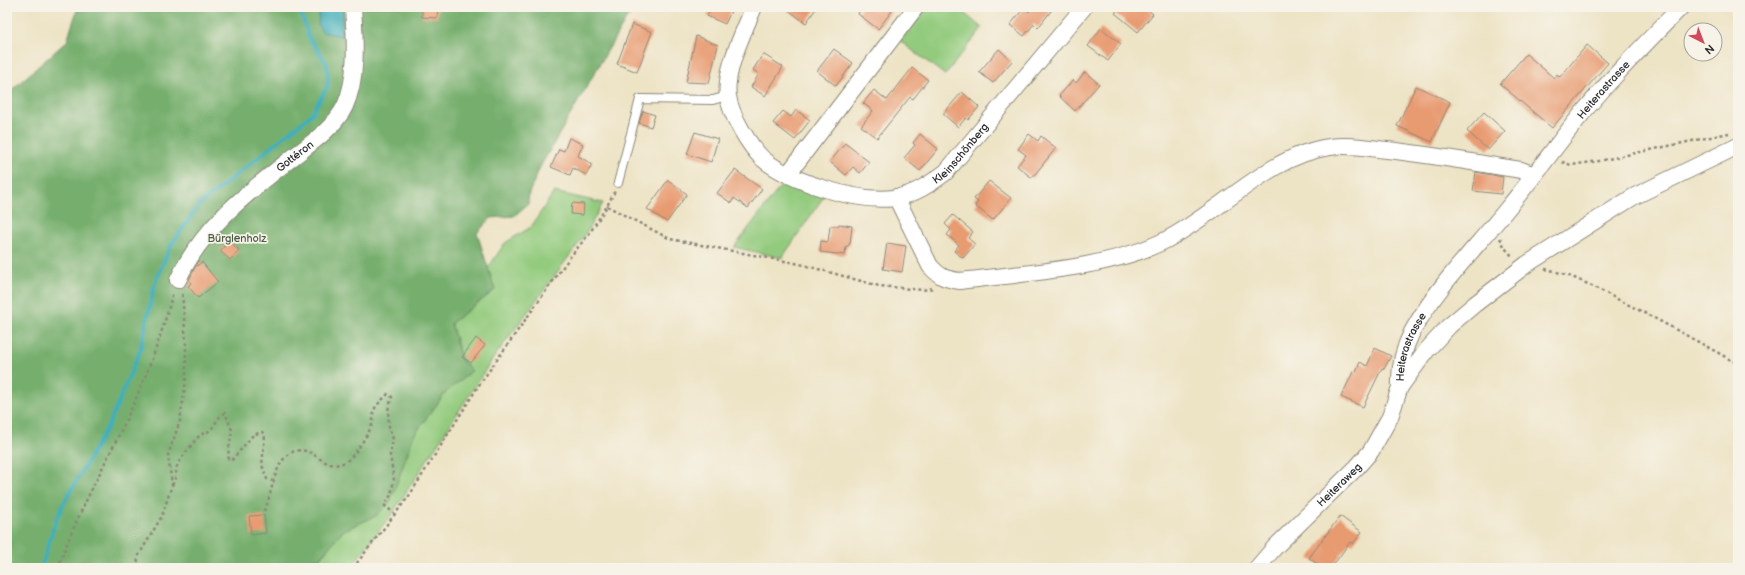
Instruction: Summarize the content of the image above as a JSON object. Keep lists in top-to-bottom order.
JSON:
{
  "streets": {
    "street": [
      "Heiterastrasse",
      "Kleinschönberg",
      "Gottéron",
      "Heiteraweg"
    ]
  },
  "crossings": [
    ["Heiterastrasse", "Heiteraweg"]
  ],
  "parks": ["Bürglenholz"],
  "north": "bottom right"
}
